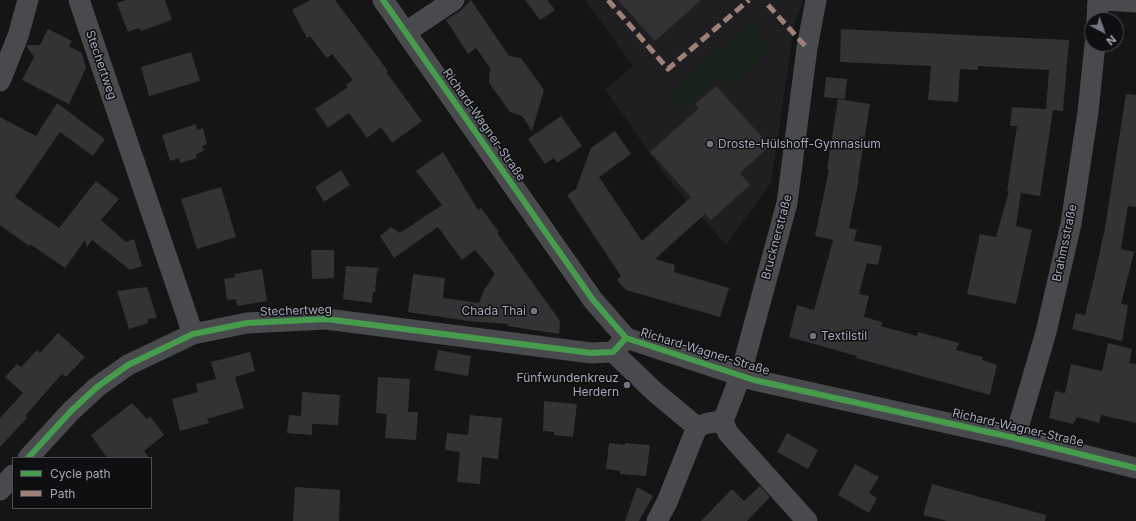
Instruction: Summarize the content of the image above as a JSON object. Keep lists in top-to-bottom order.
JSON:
{
  "streets": {
    "street": [
      "Stechertweg",
      "Richard-Wagner-Straße",
      "Brucknerstraße",
      "Brahmsstraße"
    ]
  },
  "crossings": [
    ["Stechertweg", "Richard-Wagner-Straße"],
    ["Richard-Wagner-Straße", "Brucknerstraße"],
    ["Richard-Wagner-Straße", "Brahmsstraße"]
  ],
  "places": [
    "Droste-Hülshoff-Gymnasium",
    "Chada Thai",
    "Textilstil",
    "Fünfwundenkreuz Herdern"
  ],
  "legend": ["Cycle path", "Path"],
  "north": "bottom right"
}
